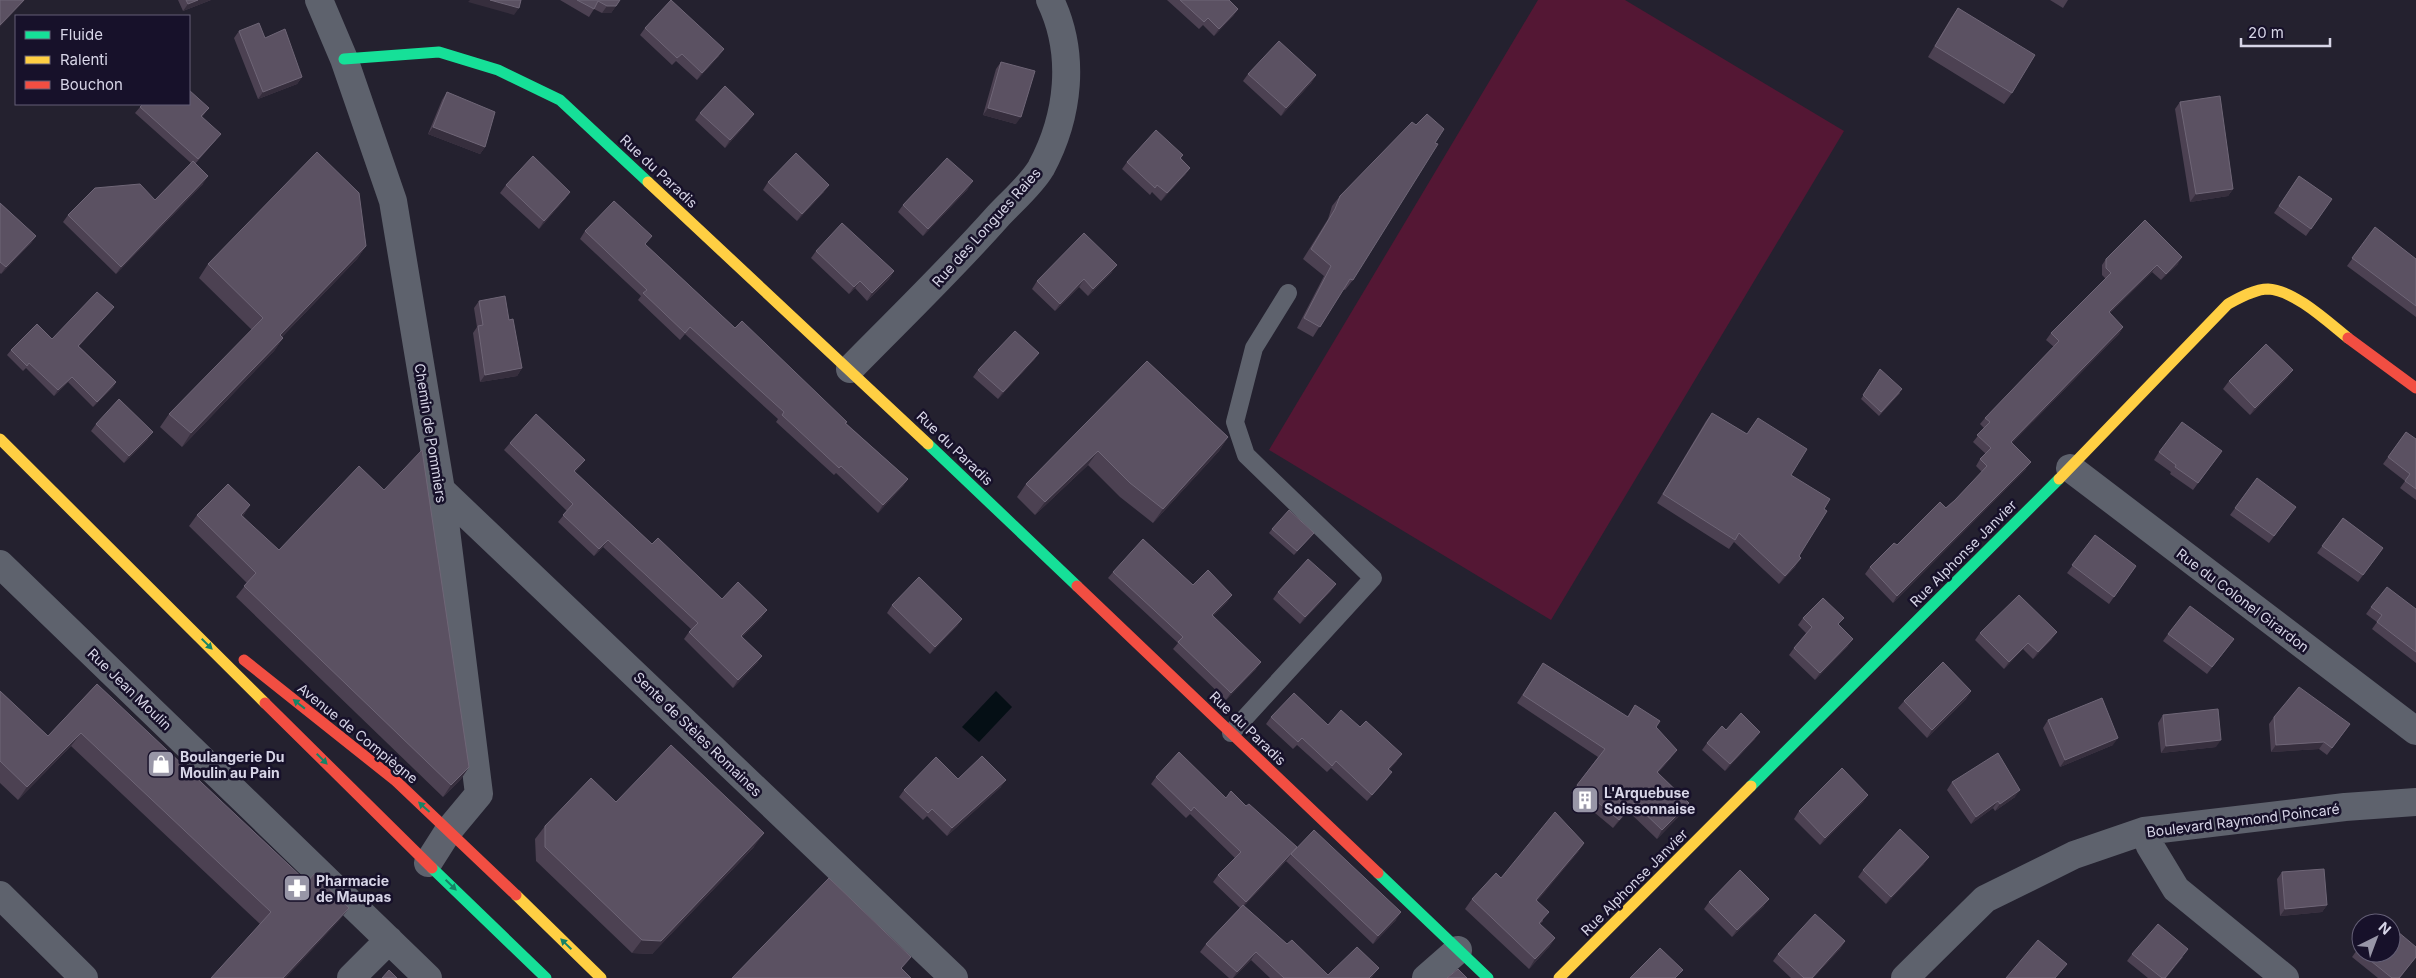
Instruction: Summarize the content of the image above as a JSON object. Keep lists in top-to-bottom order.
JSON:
{
  "streets": {
    "street": [
      "Rue du Paradis",
      "Rue des Longues Raies",
      "Chemin de Pommiers",
      "Rue Alphonse Janvier",
      "Rue du Colonel Girardon",
      "Rue Jean Moulin",
      "Avenue de Compiègne",
      "Sente de Stèles Romaines",
      "Boulevard Raymond Poincaré"
    ]
  },
  "crossings": [
    ["Rue du Paradis", "Rue des Longues Raies"],
    ["Rue du Paradis", "Chemin de Pommiers"],
    ["Chemin de Pommiers", "Avenue de Compiègne"],
    ["Chemin de Pommiers", "Sente de Stèles Romaines"],
    ["Rue Alphonse Janvier", "Rue du Colonel Girardon"]
  ],
  "places": {
    "shop": ["Boulangerie Du Moulin au Pain"],
    "building": ["L'Arquebuse Soissonnaise"],
    "pharmacy": ["Pharmacie de Maupas"]
  },
  "legend": ["Fluide", "Ralenti", "Bouchon"],
  "scale_bar": "20 m",
  "north": "top right"
}
